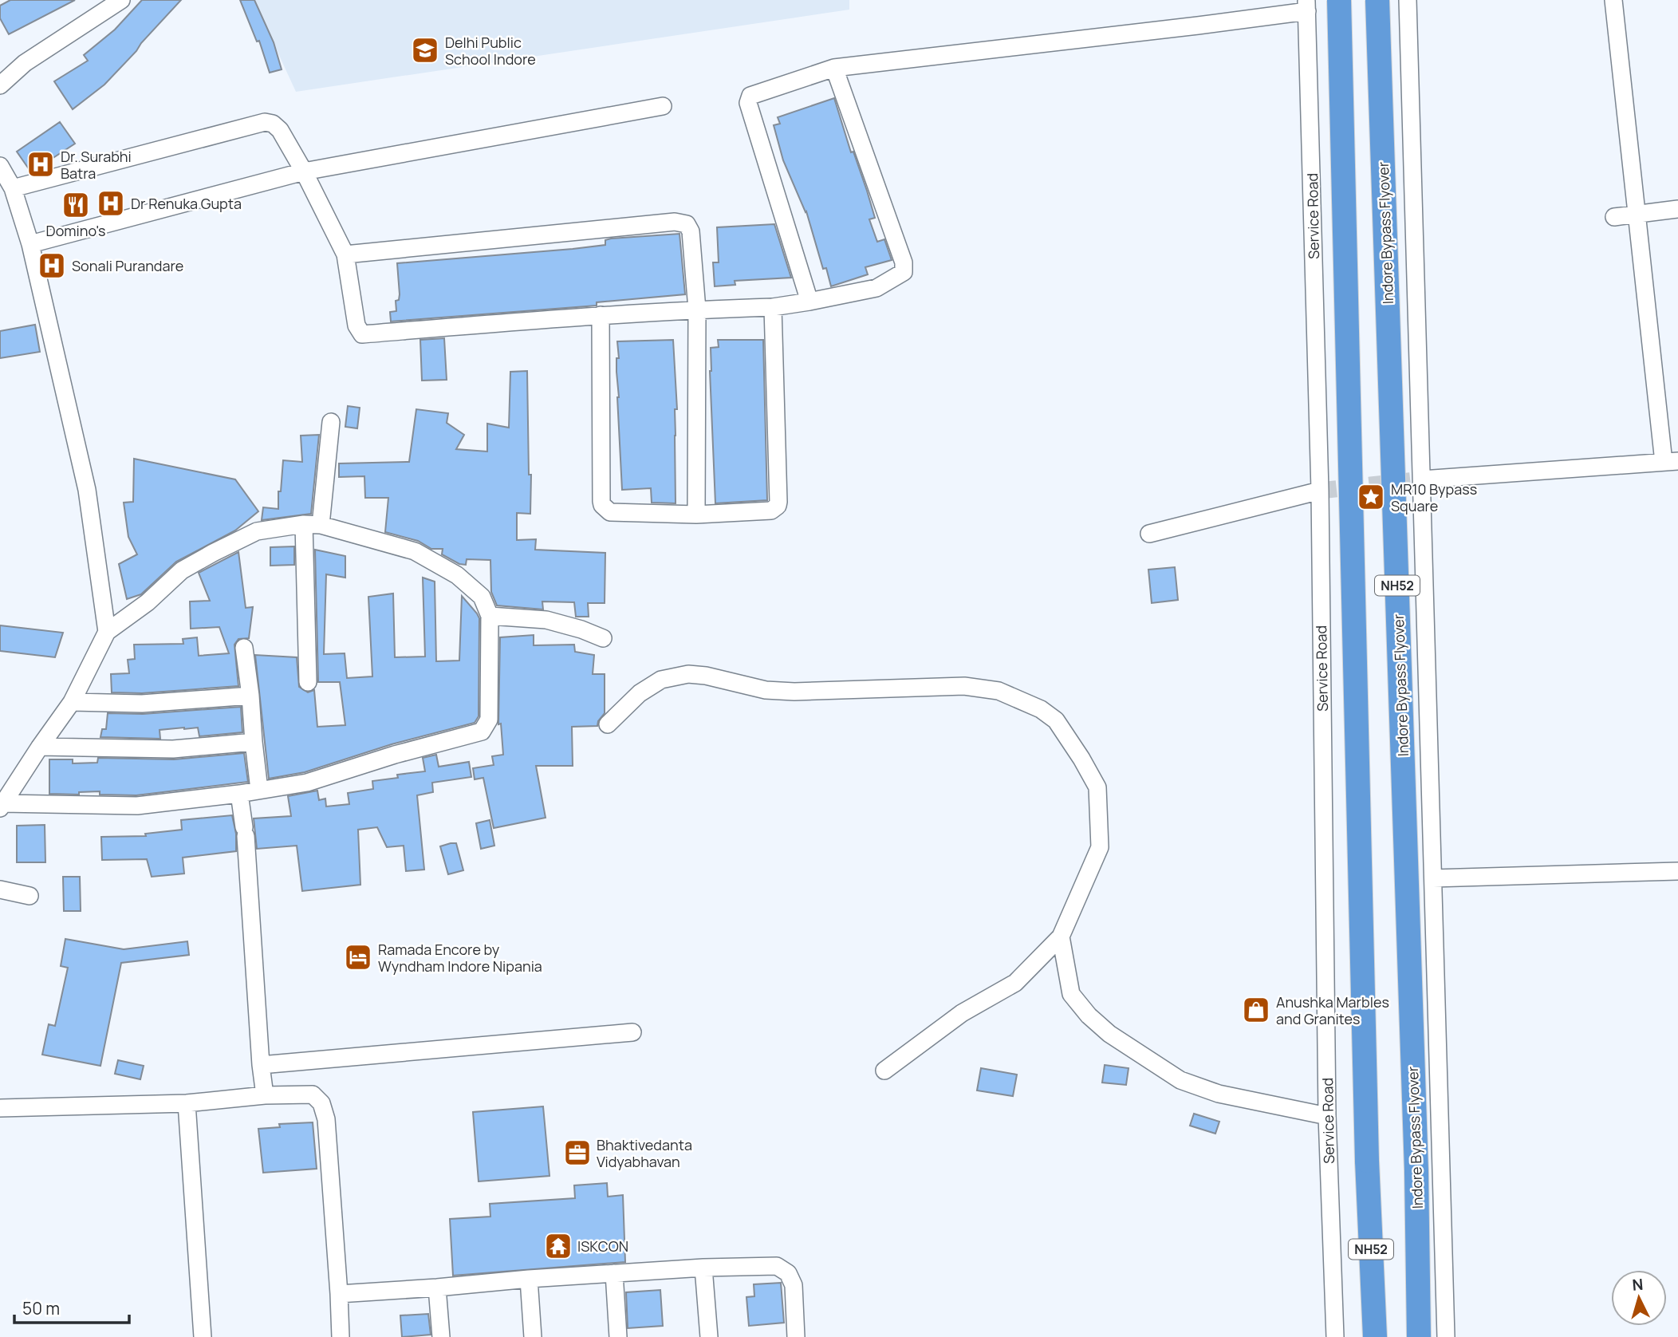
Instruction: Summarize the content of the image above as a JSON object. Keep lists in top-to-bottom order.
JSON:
{
  "streets": {
    "highway": ["Indore Bypass Flyover", "NH52"],
    "street": ["Service Road"]
  },
  "places": {
    "school or university": ["Delhi Public School Indore"],
    "hospital": ["Dr. Surabhi Batra", "Dr Renuka Gupta", "Sonali Purandare"],
    "restaurant": ["Domino's"],
    "place": ["MR10 Bypass Square"],
    "hotel": ["Ramada Encore by Wyndham Indore Nipania"],
    "shop": ["Anushka Marbles and Granites"],
    "office": ["Bhaktivedanta Vidyabhavan"],
    "temple": ["ISKCON"]
  },
  "scale_bar": "50 m",
  "north": "top"
}
